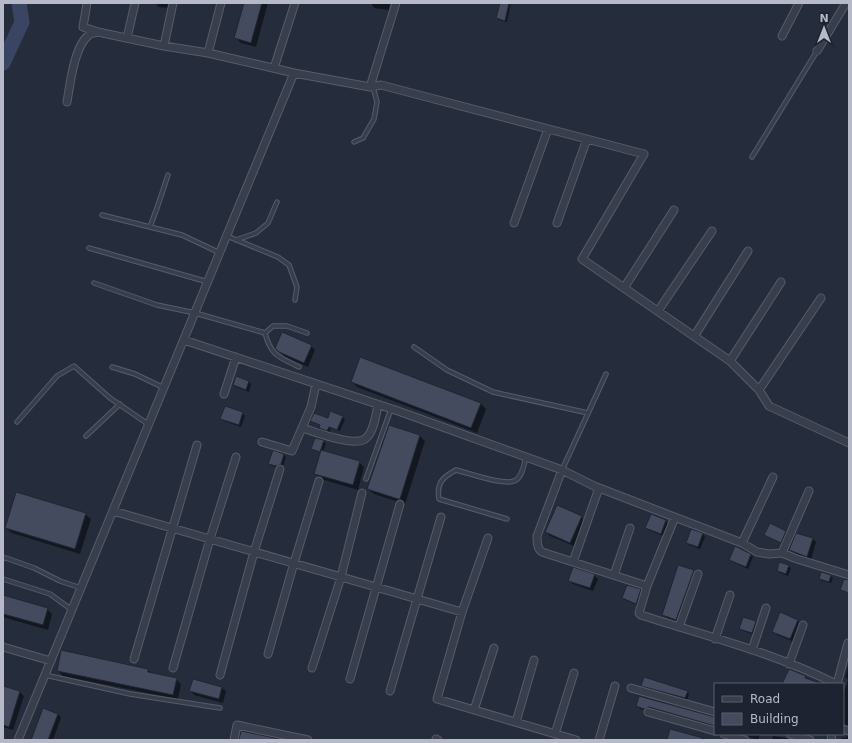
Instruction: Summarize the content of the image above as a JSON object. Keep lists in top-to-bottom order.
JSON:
{
  "legend": ["Road", "Building"],
  "north": "top"
}
